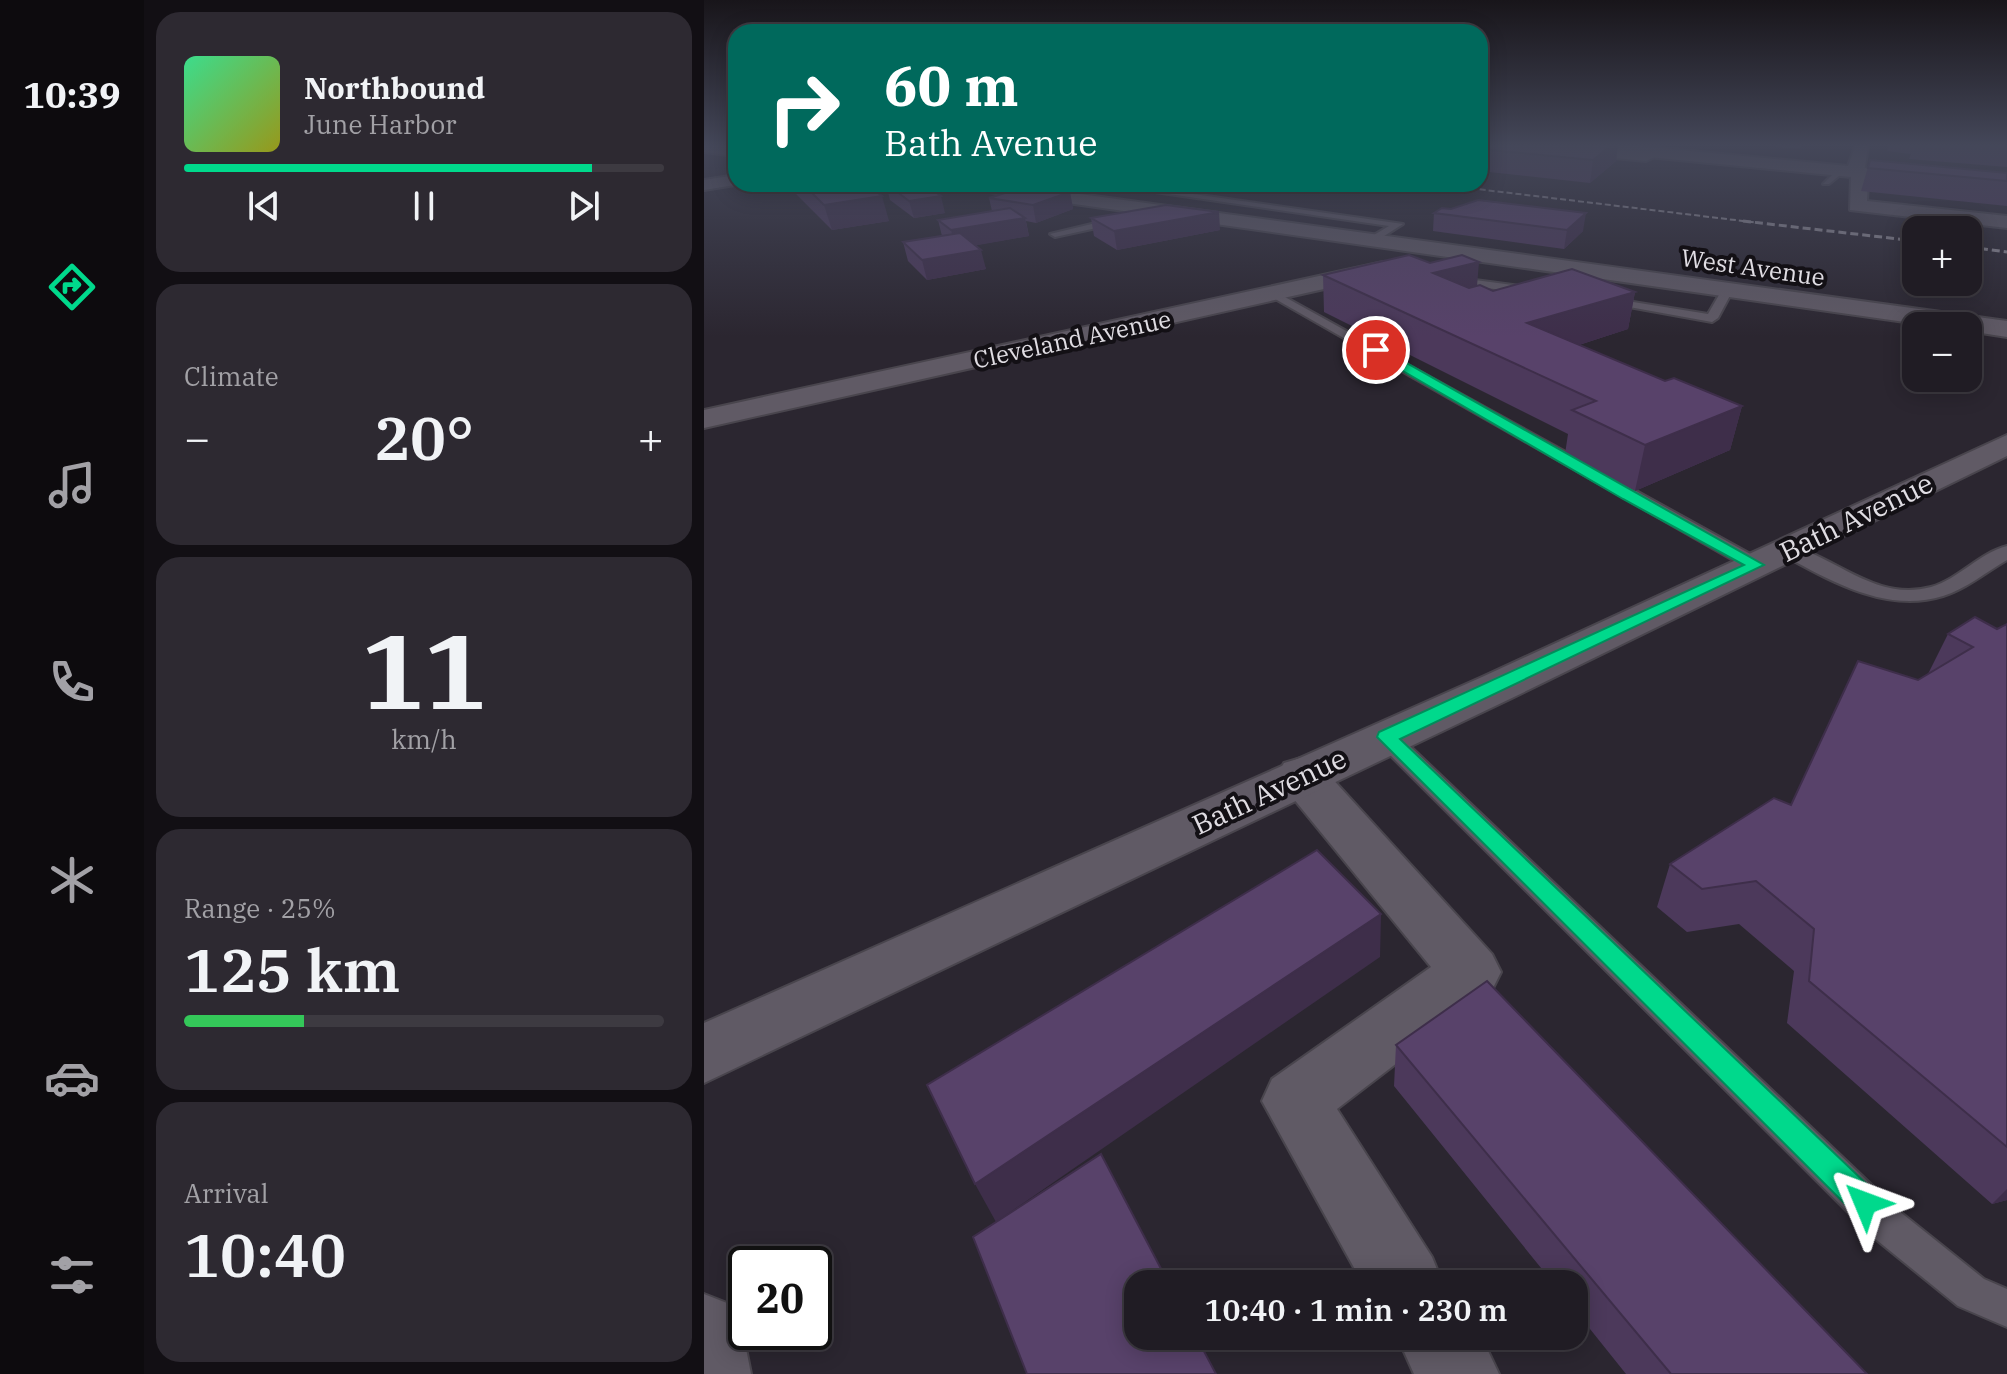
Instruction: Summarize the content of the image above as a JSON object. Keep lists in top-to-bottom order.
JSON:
{
  "streets": {
    "street": ["West Avenue", "Cleveland Avenue", "Bath Avenue"]
  },
  "crossings": [
    ["West Avenue", "Cleveland Avenue"]
  ],
  "page": {
    "tabs": "10:39",
    "turn": ["60 m", "Bath Avenue"],
    "song": ["Northbound", "June Harbor"],
    "map_buttons": ["+", "−"],
    "tile": [
      "Climate",
      ["11", "km/h"],
      ["Range · 25%", "125 km"],
      ["Arrival", "10:40"]
    ],
    "heat": ["−", "20°", "+"],
    "limit": "20",
    "trip": "10:40 · 1 min · 230 m"
  }
}
